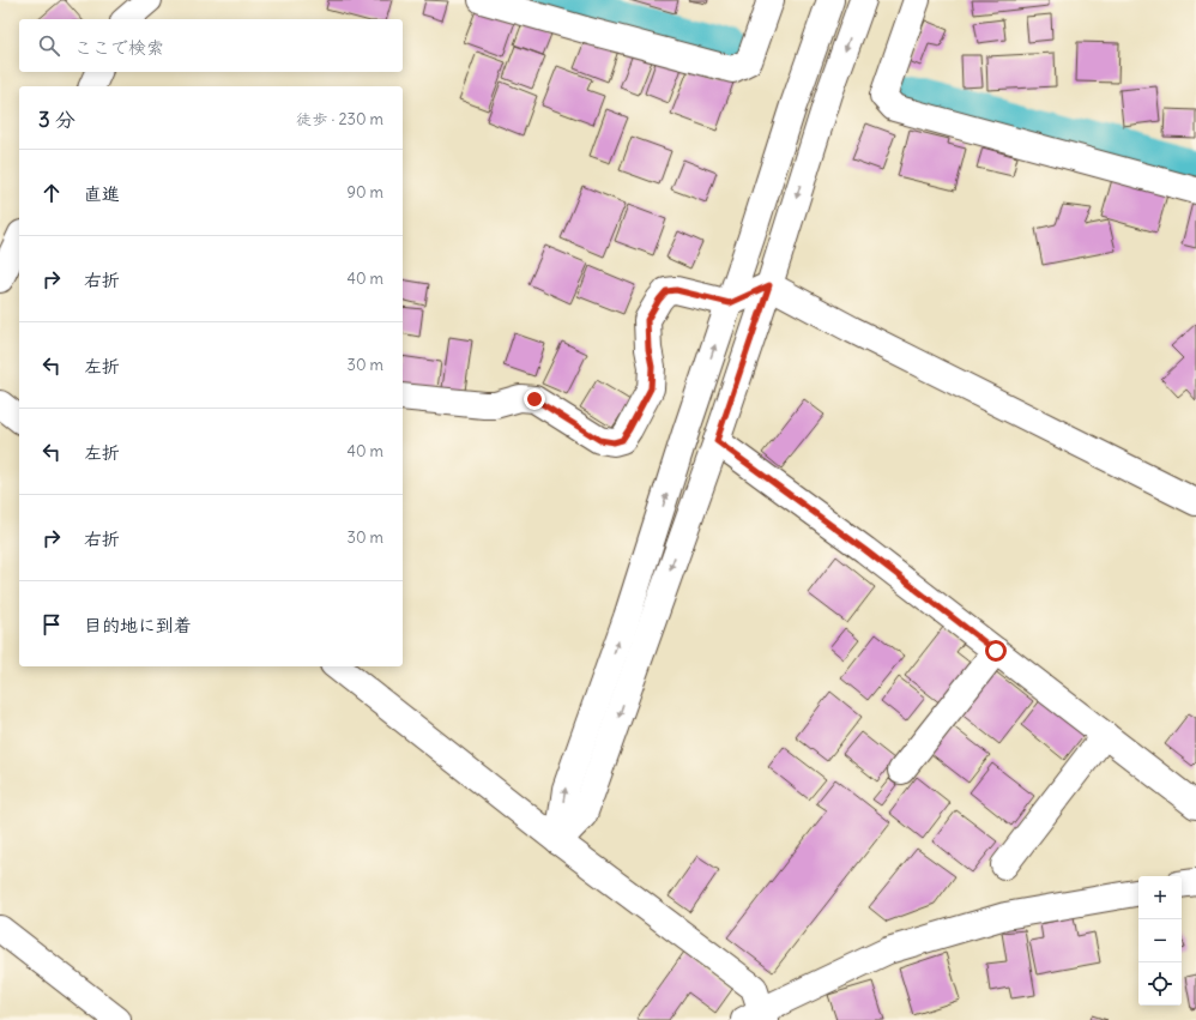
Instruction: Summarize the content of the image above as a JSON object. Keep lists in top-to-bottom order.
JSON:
{
  "page": {
    "search": "ここで検索",
    "heading": ["3 分", "徒歩 · 230 m"],
    "list": [
      ["直進", "90 m"],
      ["右折", "40 m"],
      ["左折", "30 m"],
      ["左折", "40 m"],
      ["右折", "30 m"],
      "目的地に到着"
    ],
    "map_buttons": ["+", "−"]
  }
}
